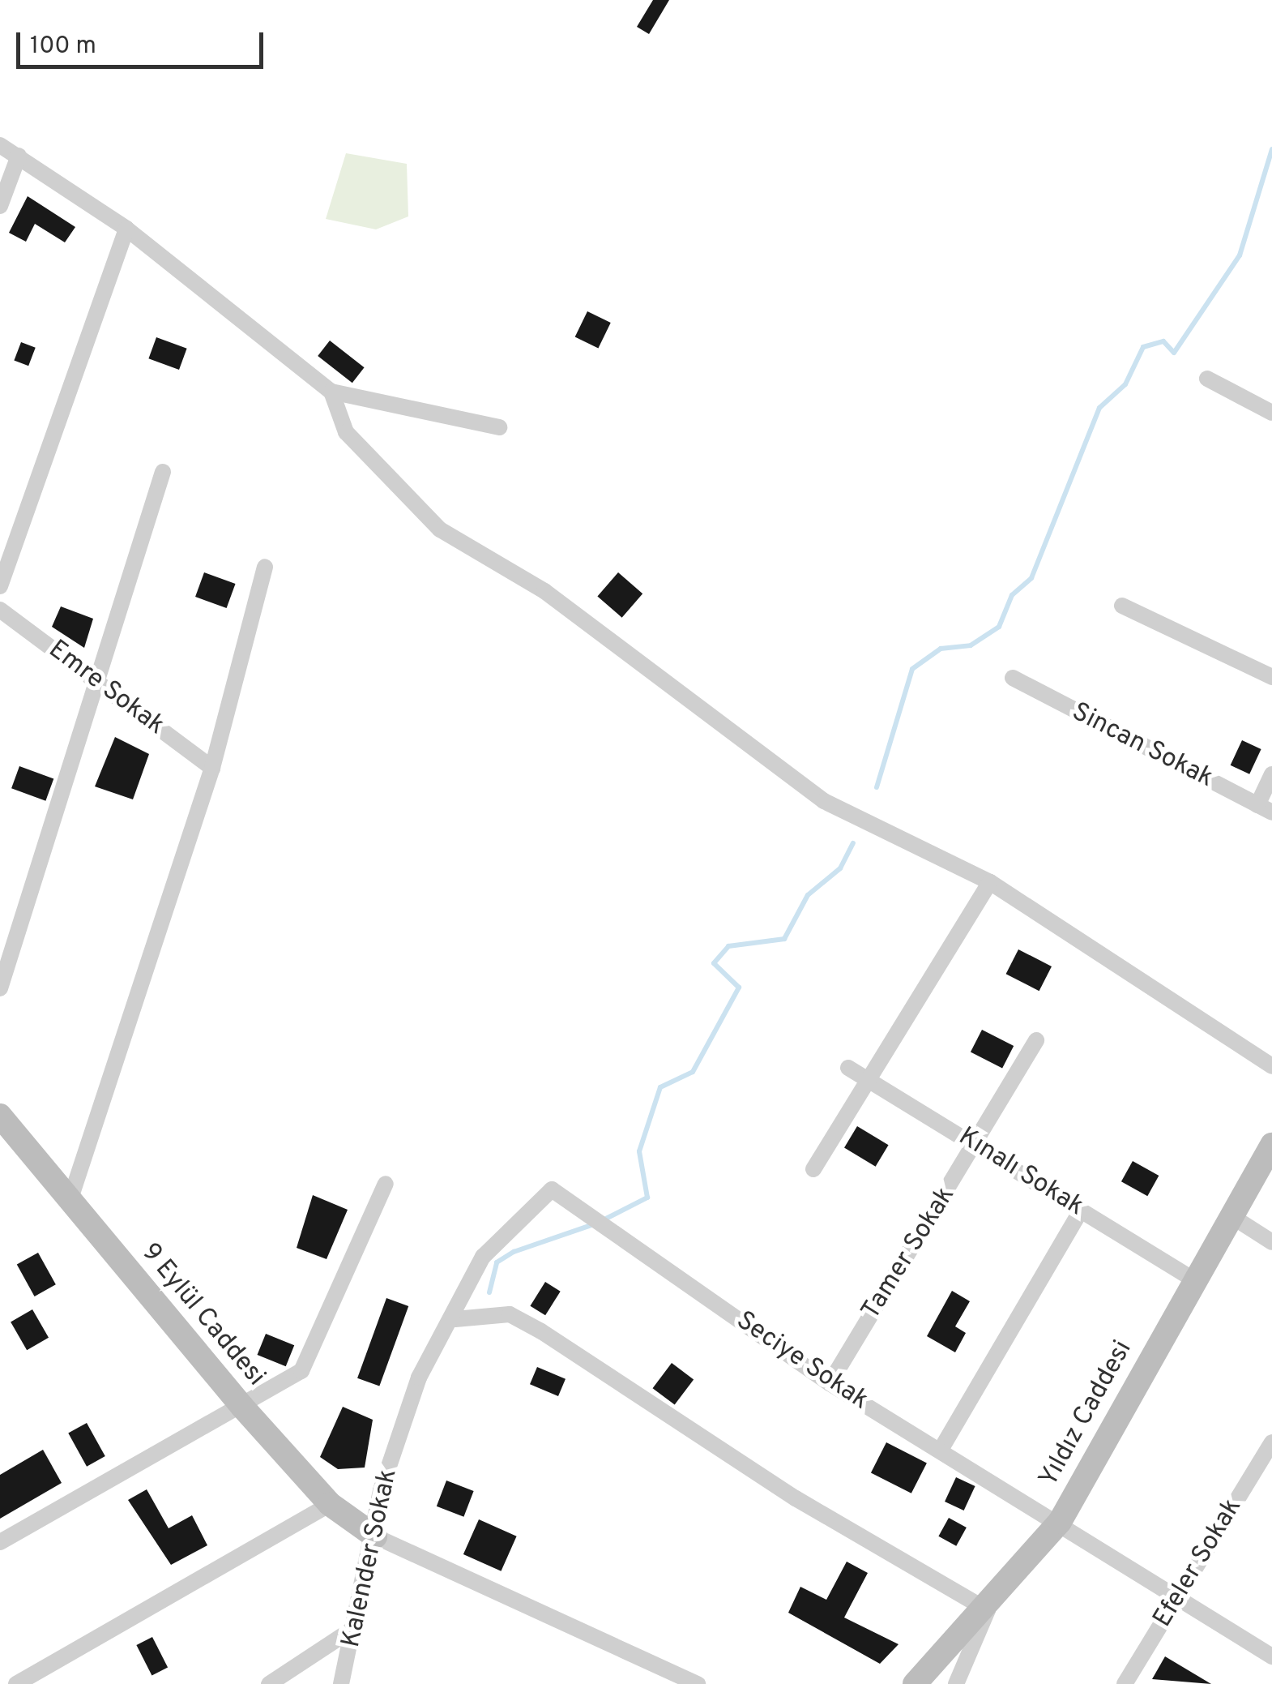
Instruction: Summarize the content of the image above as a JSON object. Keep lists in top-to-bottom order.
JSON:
{
  "streets": {
    "street": [
      "Emre Sokak",
      "Sincan Sokak",
      "Kınalı Sokak",
      "Tamer Sokak",
      "9 Eylül Caddesi",
      "Seciye Sokak",
      "Yıldız Caddesi",
      "Kalender Sokak",
      "Efeler Sokak"
    ]
  },
  "crossings": [
    ["Kınalı Sokak", "Tamer Sokak"],
    ["Kınalı Sokak", "Yıldız Caddesi"],
    ["Tamer Sokak", "Seciye Sokak"],
    ["9 Eylül Caddesi", "Kalender Sokak"],
    ["Seciye Sokak", "Yıldız Caddesi"],
    ["Seciye Sokak", "Kalender Sokak"],
    ["Seciye Sokak", "Efeler Sokak"]
  ],
  "scale_bar": "100 m"
}
